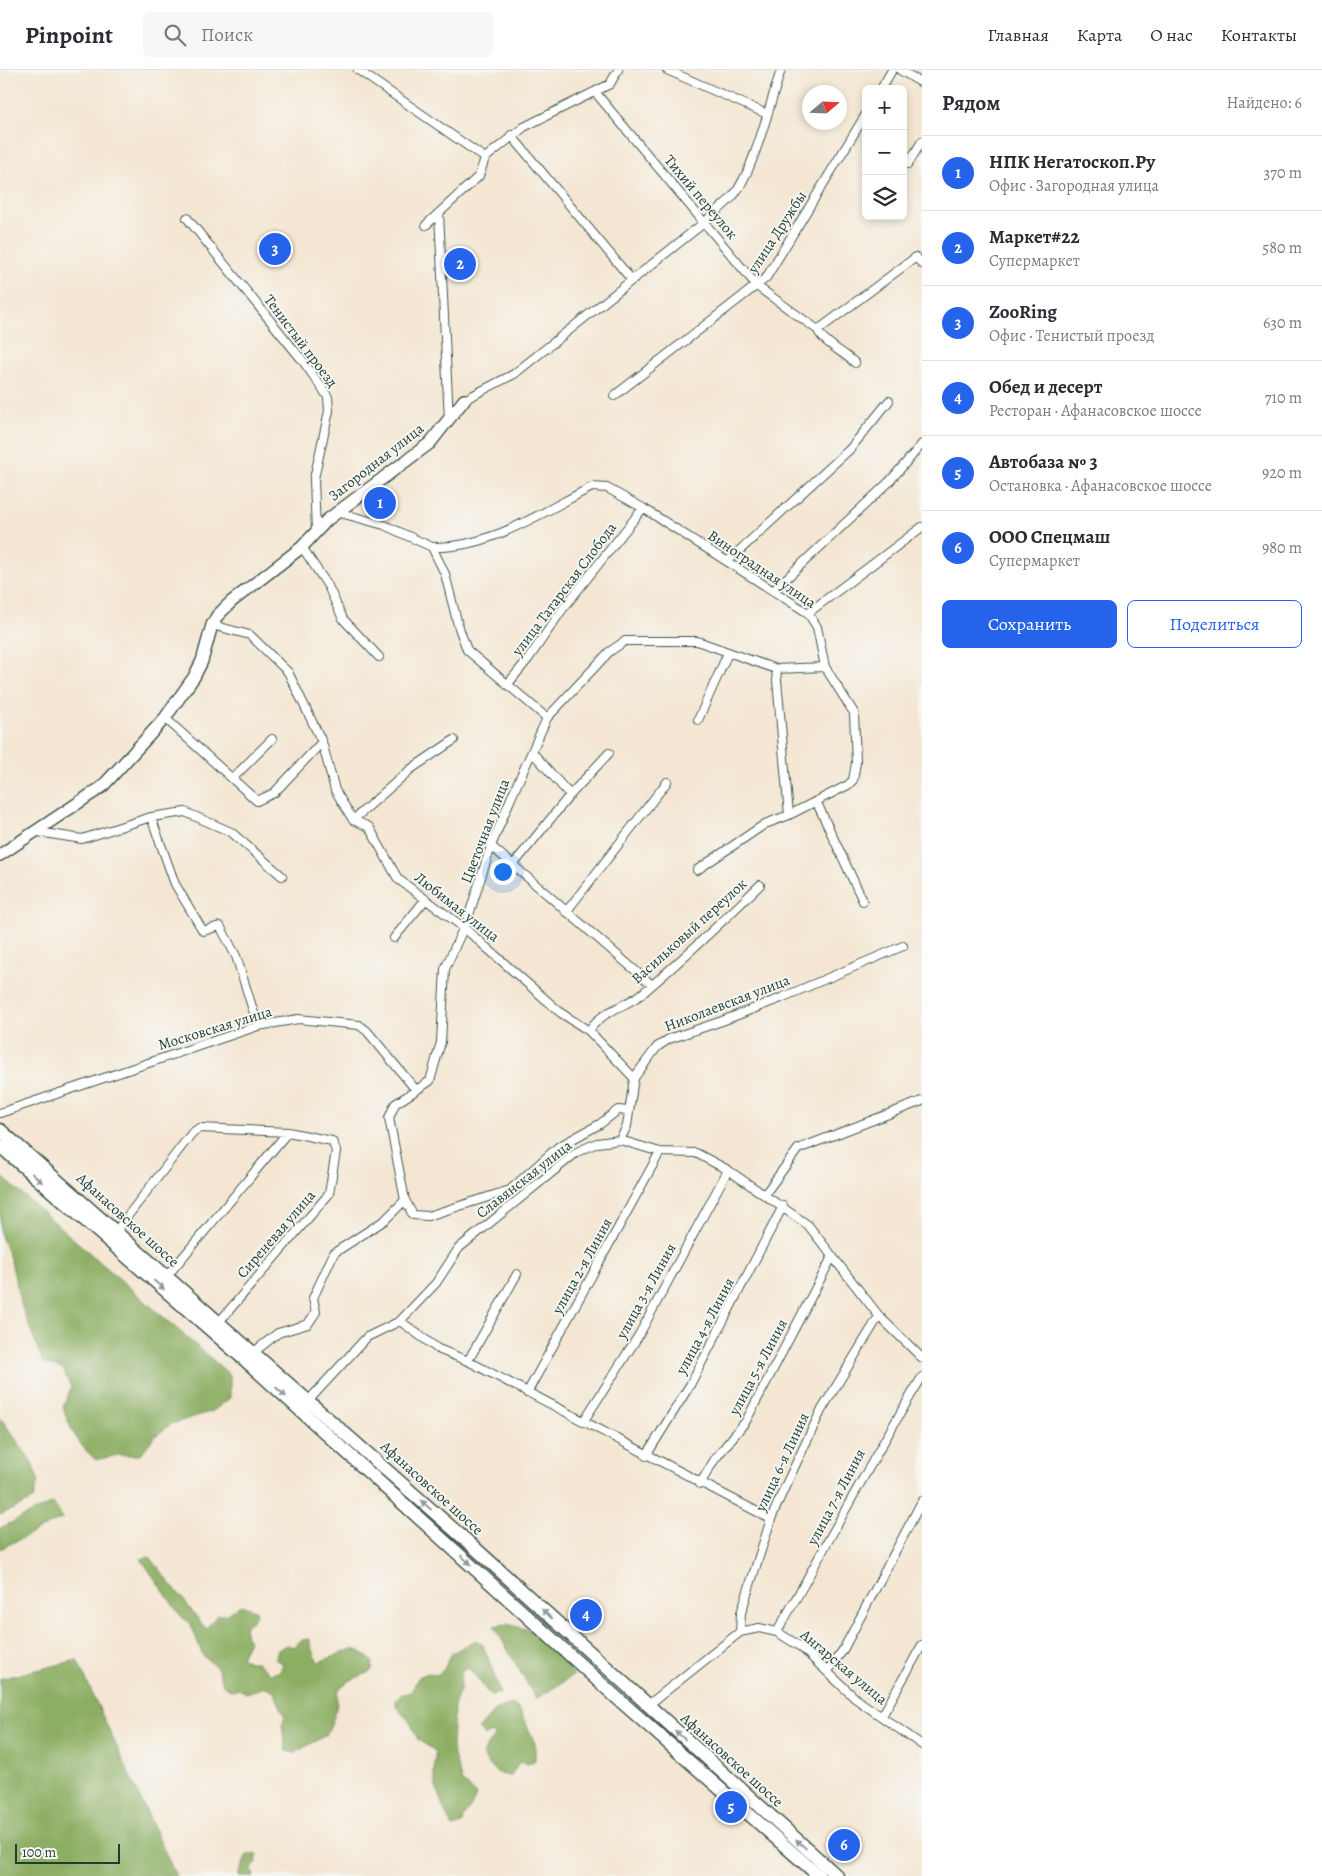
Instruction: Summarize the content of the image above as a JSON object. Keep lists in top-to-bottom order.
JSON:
{
  "streets": {
    "main road": ["Афанасовское шоссе"],
    "street": [
      "Тихий переулок",
      "улица Дружбы",
      "Тенистый проезд",
      "Загородная улица",
      "Виноградная улица",
      "улица Татарская Слобода",
      "Цветочная улица",
      "Любимая улица",
      "Васильковый переулок",
      "Николаевская улица",
      "Московская улица",
      "Славянская улица",
      "Сиреневая улица",
      "улица 2-я Линия",
      "улица 3-я Линия",
      "улица 4-я Линия",
      "улица 5-я Линия",
      "улица 6-я Линия",
      "улица 7-я Линия",
      "Ангарская улица"
    ]
  },
  "crossings": [
    ["Тихий переулок", "улица Дружбы"],
    ["Тихий переулок", "Загородная улица"],
    ["Тенистый проезд", "Загородная улица"],
    ["Загородная улица", "Любимая улица"],
    ["Виноградная улица", "улица Татарская Слобода"],
    ["Цветочная улица", "Любимая улица"],
    ["Цветочная улица", "Московская улица"],
    ["Любимая улица", "Васильковый переулок"],
    ["Любимая улица", "Николаевская улица"],
    ["Николаевская улица", "Славянская улица"],
    ["Славянская улица", "Афанасовское шоссе"],
    ["Славянская улица", "улица 2-я Линия"],
    ["Славянская улица", "улица 3-я Линия"],
    ["Славянская улица", "улица 4-я Линия"],
    ["Славянская улица", "улица 5-я Линия"],
    ["Славянская улица", "улица 6-я Линия"],
    ["Афанасовское шоссе", "Сиреневая улица"],
    ["улица 6-я Линия", "Ангарская улица"],
    ["улица 7-я Линия", "Ангарская улица"]
  ],
  "scale_bar": "100 m",
  "north": "right",
  "page": {
    "header": "Pinpoint",
    "search": "Поиск",
    "nav": [
      "Главная",
      "Карта",
      "О нас",
      "Контакты"
    ],
    "heading": ["Рядом", "Найдено: 6"],
    "map_buttons": ["+", "−"],
    "list": [
      {
        "mark": "1",
        "name": "НПК Негатоскоп.Ру",
        "note": "Офис · Загородная улица",
        "value": "370 m"
      },
      {
        "mark": "2",
        "name": "Маркет#22",
        "note": "Супермаркет",
        "value": "580 m"
      },
      {
        "mark": "3",
        "name": "ZooRing",
        "note": "Офис · Тенистый проезд",
        "value": "630 m"
      },
      {
        "mark": "4",
        "name": "Обед и десерт",
        "note": "Ресторан · Афанасовское шоссе",
        "value": "710 m"
      },
      {
        "mark": "5",
        "name": "Автобаза № 3",
        "note": "Остановка · Афанасовское шоссе",
        "value": "920 m"
      },
      {
        "mark": "6",
        "name": "ООО Спецмаш",
        "note": "Супермаркет",
        "value": "980 m"
      }
    ],
    "pins": [
      "3",
      "2",
      "1",
      "4",
      "5",
      "6"
    ],
    "buttons": ["Сохранить", "Поделиться"],
    "scale": "100 m"
  }
}
